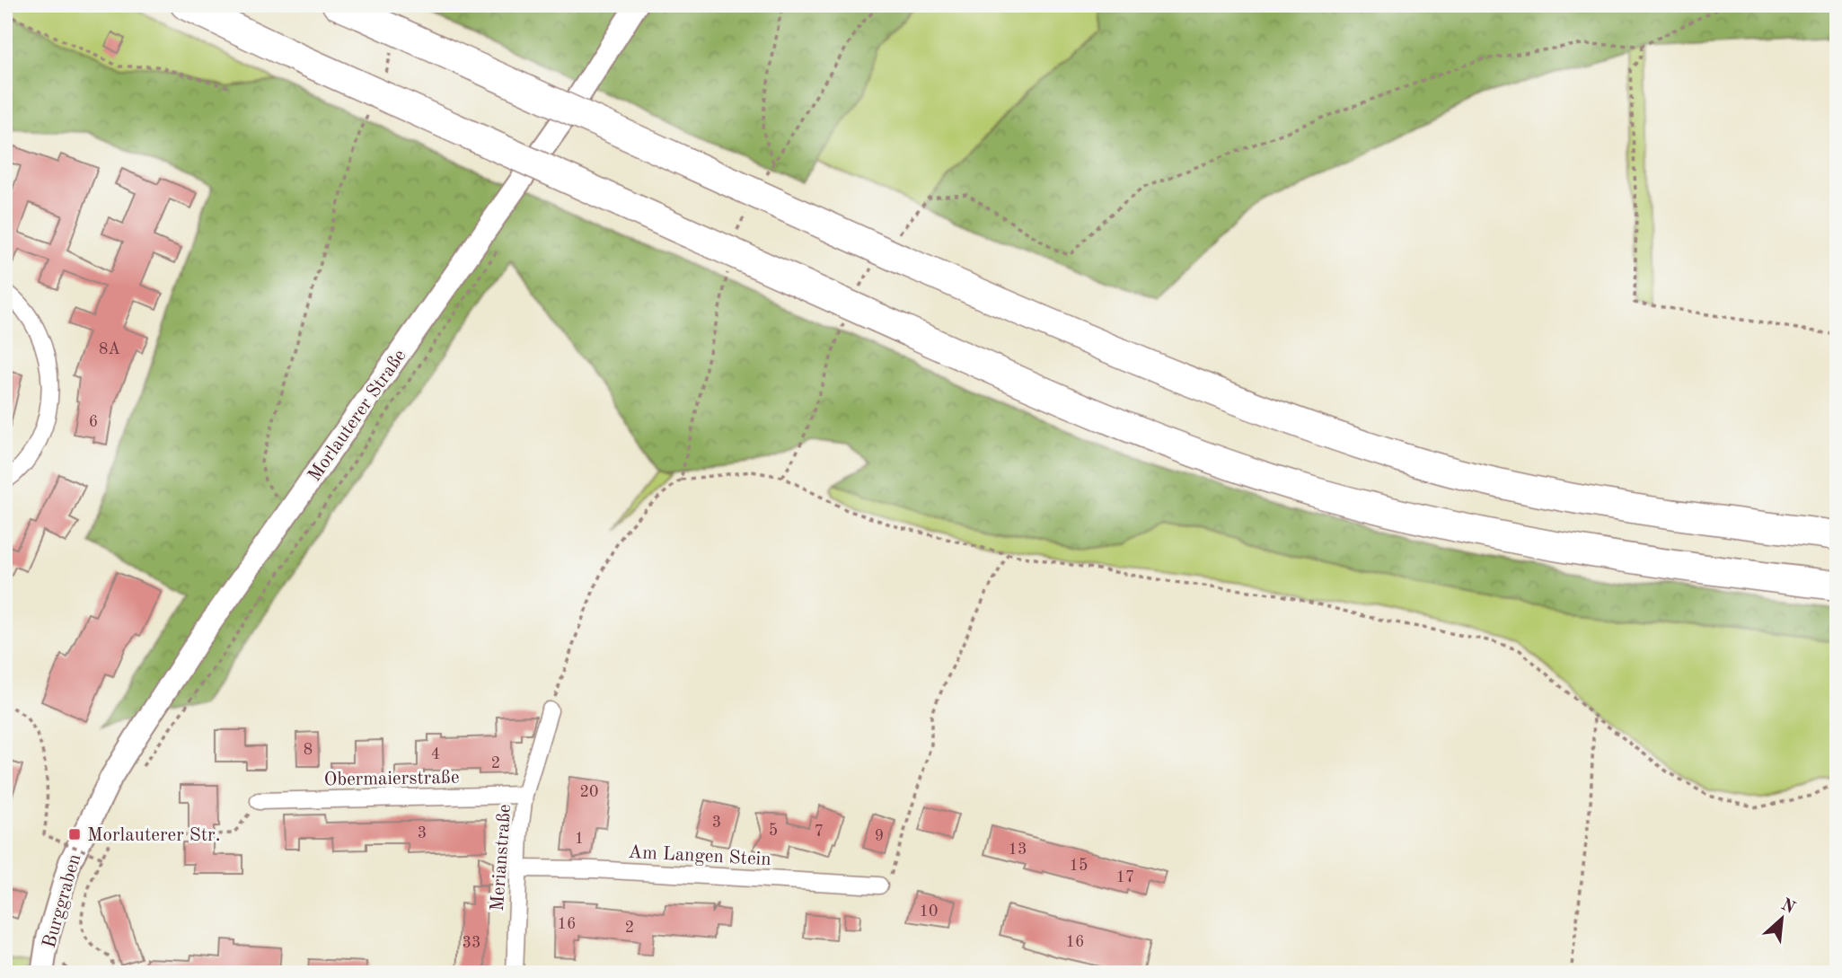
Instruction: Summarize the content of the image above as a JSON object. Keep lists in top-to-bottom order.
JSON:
{
  "streets": {
    "street": [
      "Morlauterer Straße",
      "Obermaierstraße",
      "Am Langen Stein",
      "Merianstraße",
      "Burggraben"
    ]
  },
  "crossings": [
    ["Morlauterer Straße", "Burggraben"],
    ["Obermaierstraße", "Merianstraße"],
    ["Am Langen Stein", "Merianstraße"]
  ],
  "places": {
    "transit": ["Morlauterer Str."]
  },
  "house_numbers": [
    "8A",
    "6",
    "8",
    "4",
    "2",
    "20",
    "3",
    "5",
    "7",
    "3",
    "9",
    "1",
    "13",
    "15",
    "17",
    "10",
    "16",
    "2",
    "16",
    "33"
  ],
  "north": "top right"
}
